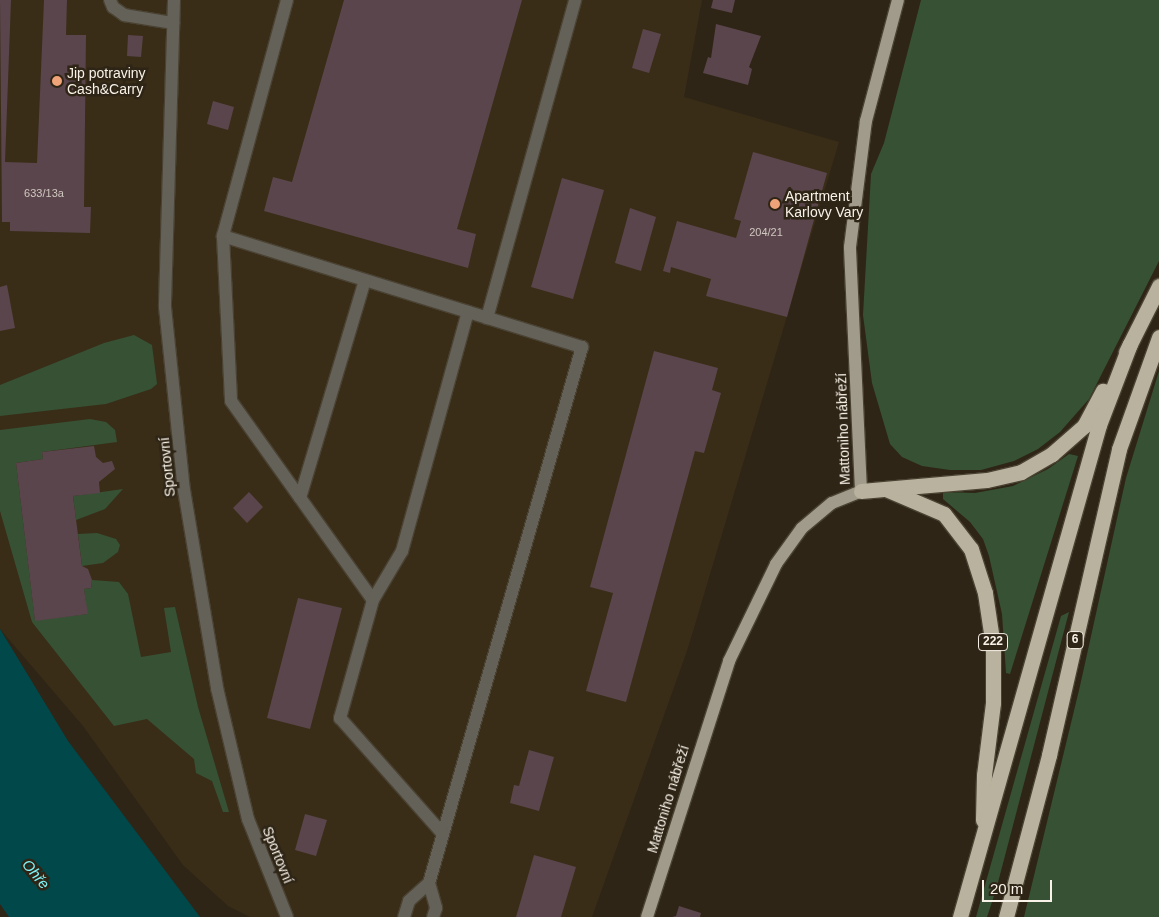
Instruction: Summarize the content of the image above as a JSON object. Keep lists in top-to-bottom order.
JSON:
{
  "streets": {
    "highway": ["6", "222"],
    "main road": ["Mattoniho nábřeží"],
    "street": ["Sportovní"]
  },
  "crossings": [
    ["Mattoniho nábřeží", "222"]
  ],
  "water": ["Ohře"],
  "places": ["Jip potraviny Cash&Carry", "Apartment Karlovy Vary"],
  "house_numbers": ["633/13a", "204/21"],
  "scale_bar": "20 m"
}
